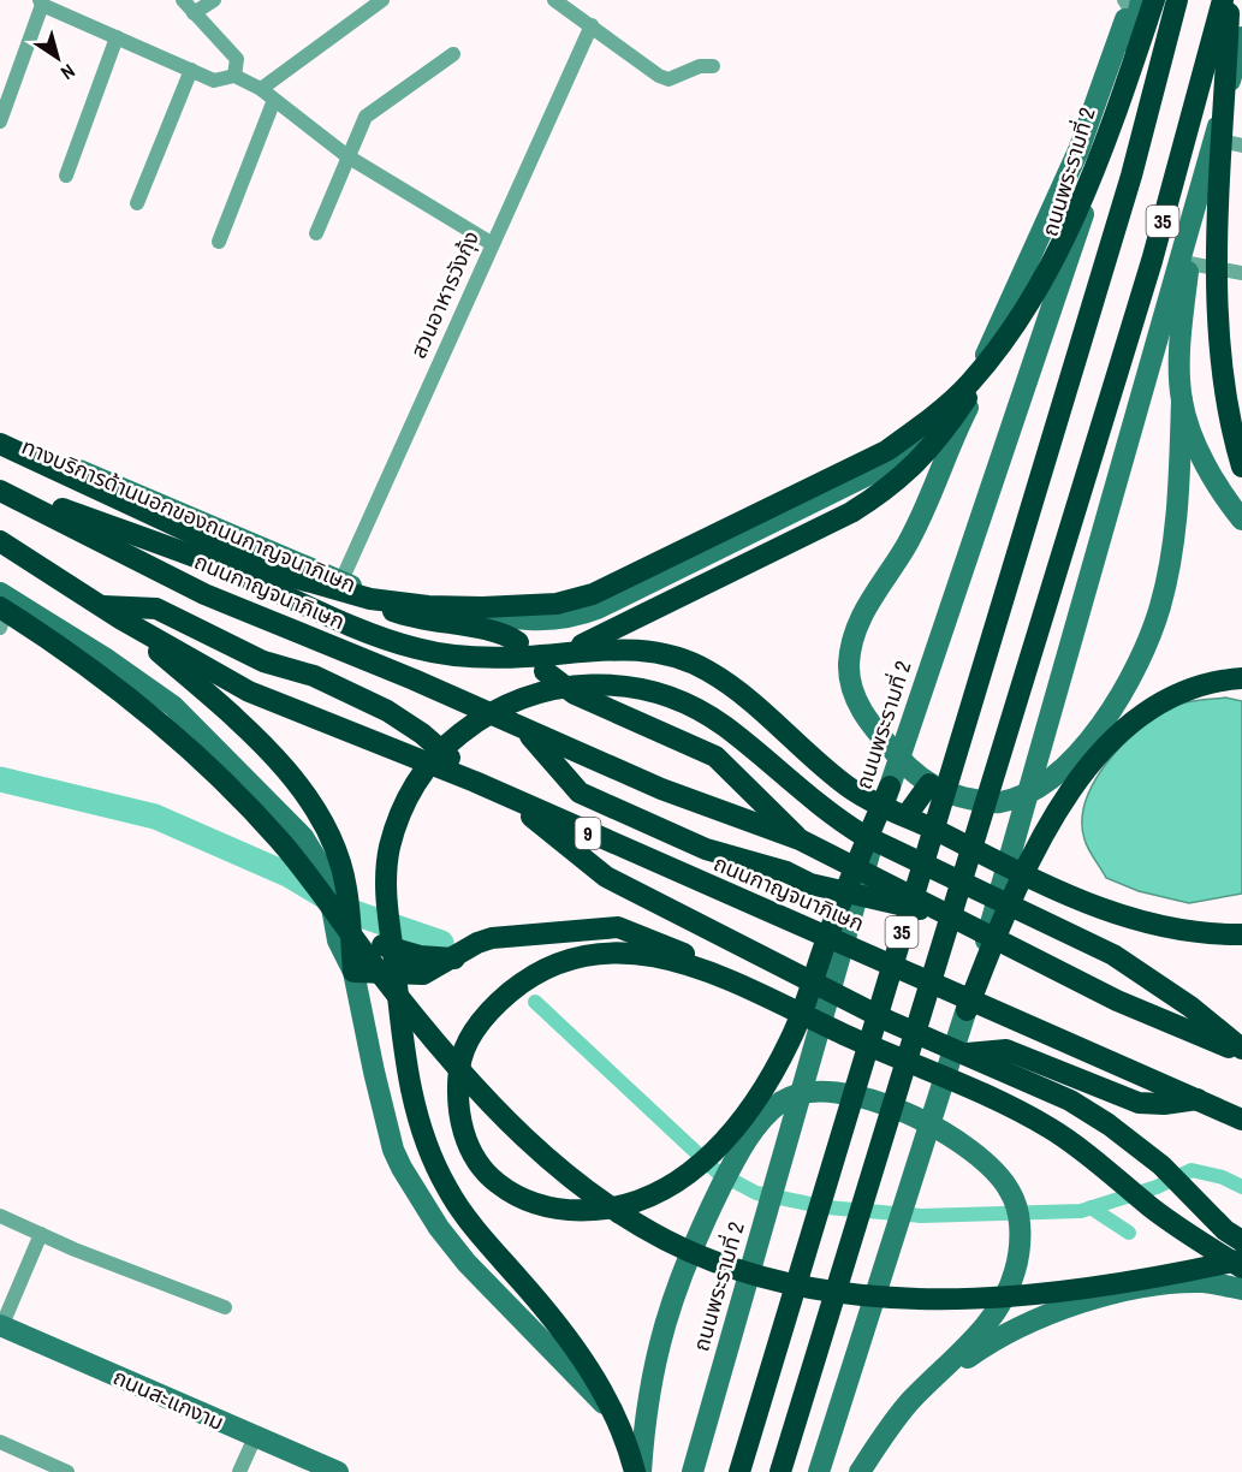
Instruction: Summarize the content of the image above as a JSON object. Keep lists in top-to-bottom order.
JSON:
{
  "streets": {
    "highway": ["35", "ถนนกาญจนาภิเษก", "9"],
    "main road": ["ถนนพระรามที่ 2", "ทางบริการด้านนอกของถนนกาญจนาภิเษก", "ถนนสะแกงาม"],
    "street": ["สวนอาหารวังกุ้ง"]
  },
  "crossings": [
    ["ถนนพระรามที่ 2", "ทางบริการด้านนอกของถนนกาญจนาภิเษก"],
    ["สวนอาหารวังกุ้ง", "ทางบริการด้านนอกของถนนกาญจนาภิเษก"]
  ],
  "north": "bottom right"
}
